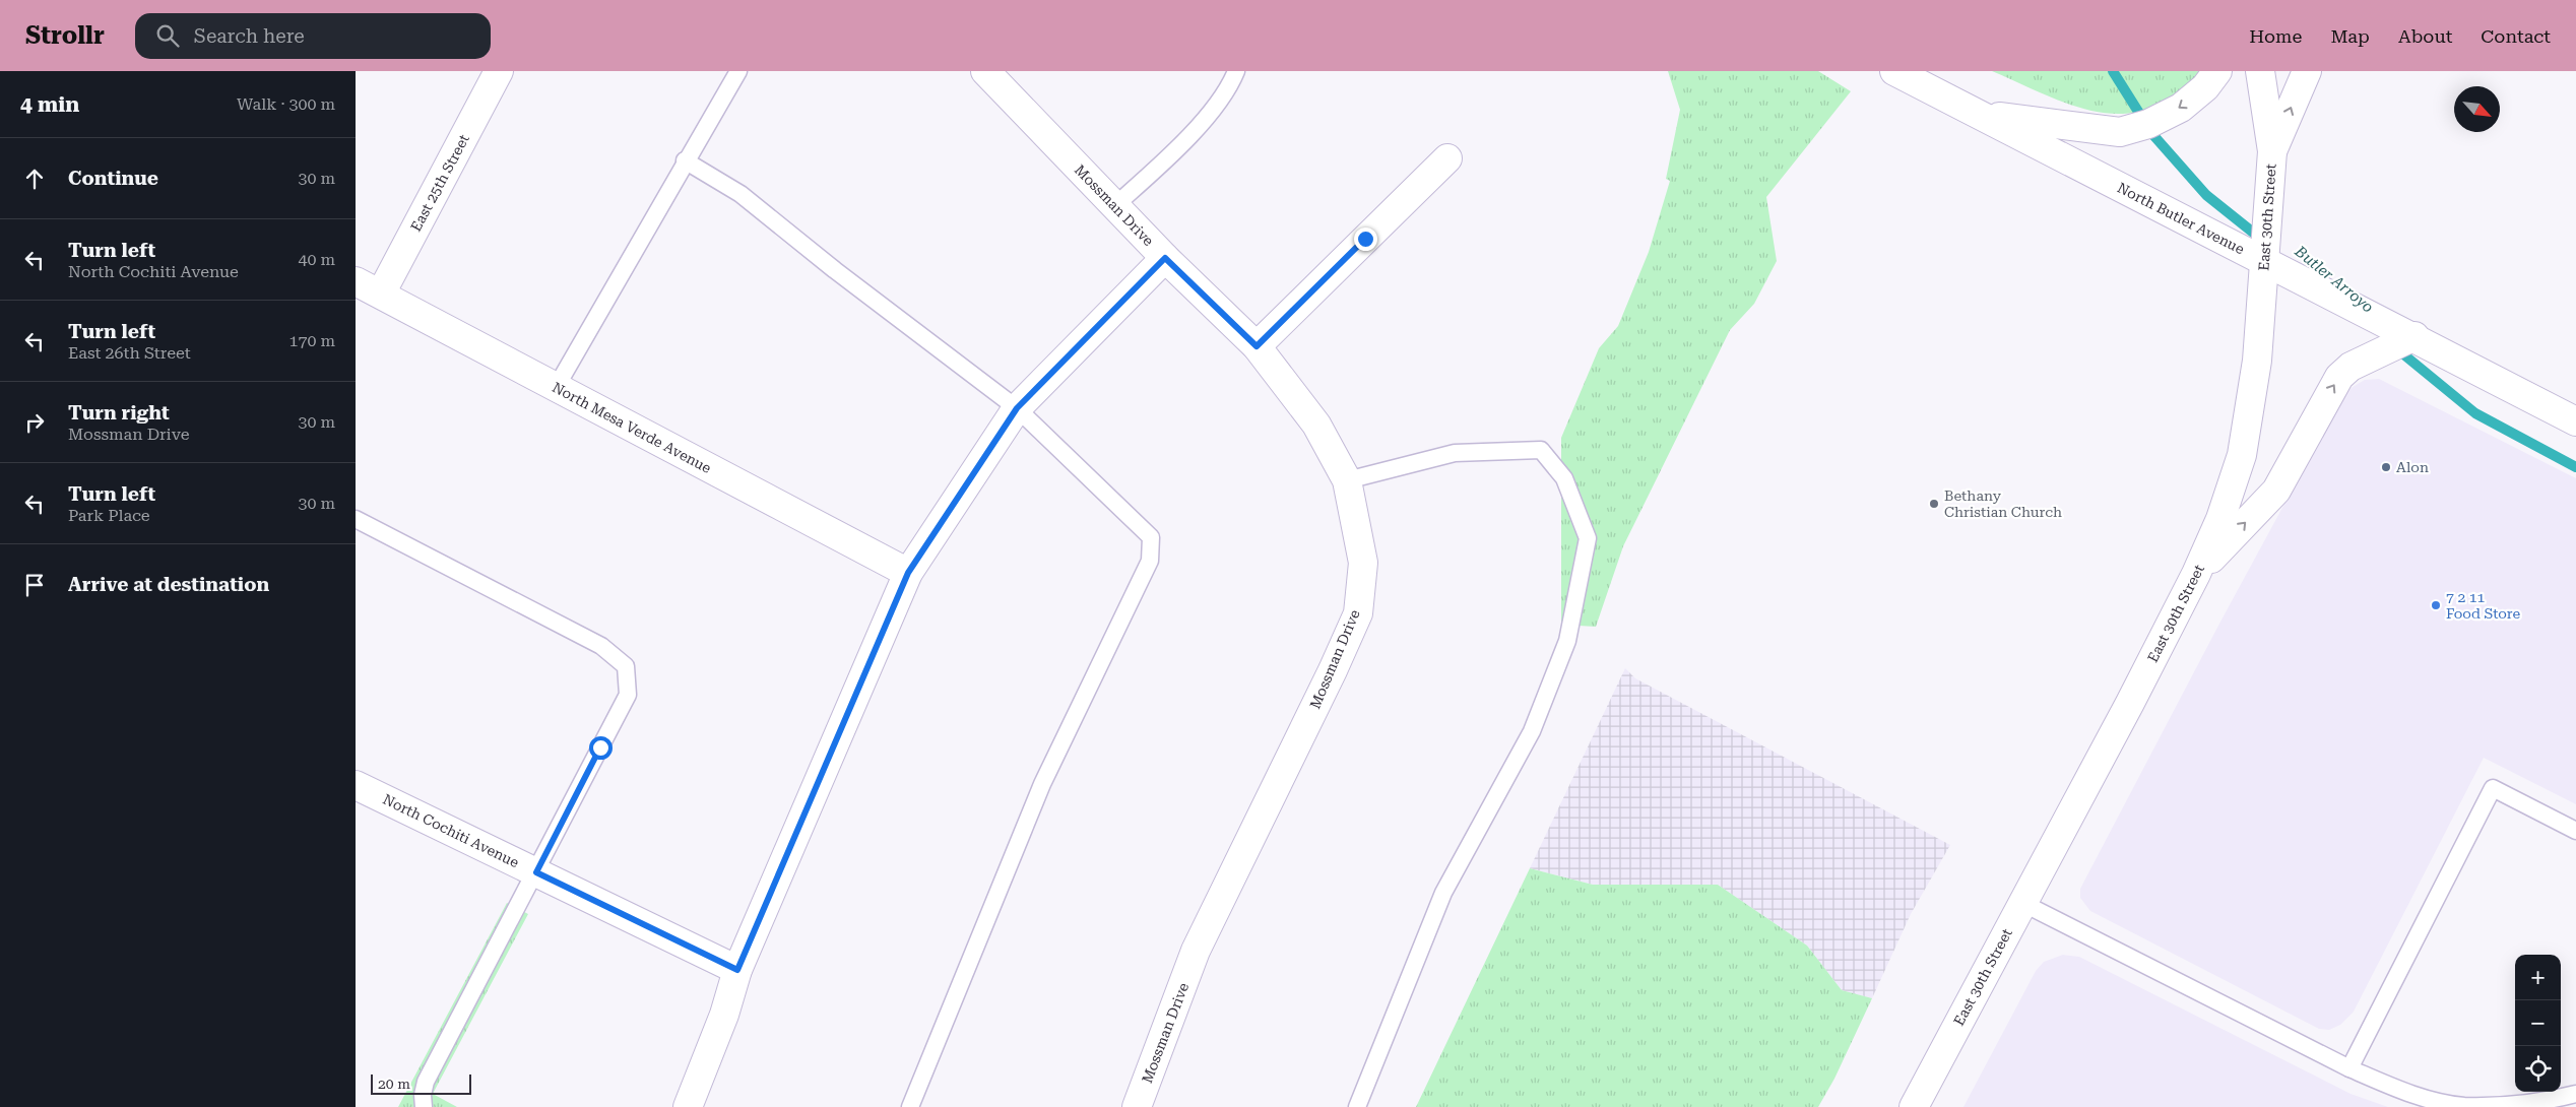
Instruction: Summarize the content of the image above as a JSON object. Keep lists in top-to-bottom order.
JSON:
{
  "streets": {
    "street": [
      "East 25th Street",
      "Mossman Drive",
      "East 30th Street",
      "North Butler Avenue",
      "North Mesa Verde Avenue",
      "North Cochiti Avenue"
    ]
  },
  "crossings": [
    ["East 25th Street", "North Mesa Verde Avenue"],
    ["East 30th Street", "North Butler Avenue"]
  ],
  "water": ["Butler Arroyo"],
  "places": ["Alon", "Bethany Christian Church", "7 2 11 Food Store"],
  "scale_bar": "20 m",
  "north": "bottom right",
  "page": {
    "header": "Strollr",
    "search": "Search here",
    "nav": [
      "Home",
      "Map",
      "About",
      "Contact"
    ],
    "heading": ["4 min", "Walk · 300 m"],
    "list": [
      ["Continue", "30 m"],
      ["Turn left", "North Cochiti Avenue", "40 m"],
      ["Turn left", "East 26th Street", "170 m"],
      ["Turn right", "Mossman Drive", "30 m"],
      ["Turn left", "Park Place", "30 m"],
      "Arrive at destination"
    ],
    "map_buttons": ["+", "−"],
    "scale": "20 m"
  }
}
